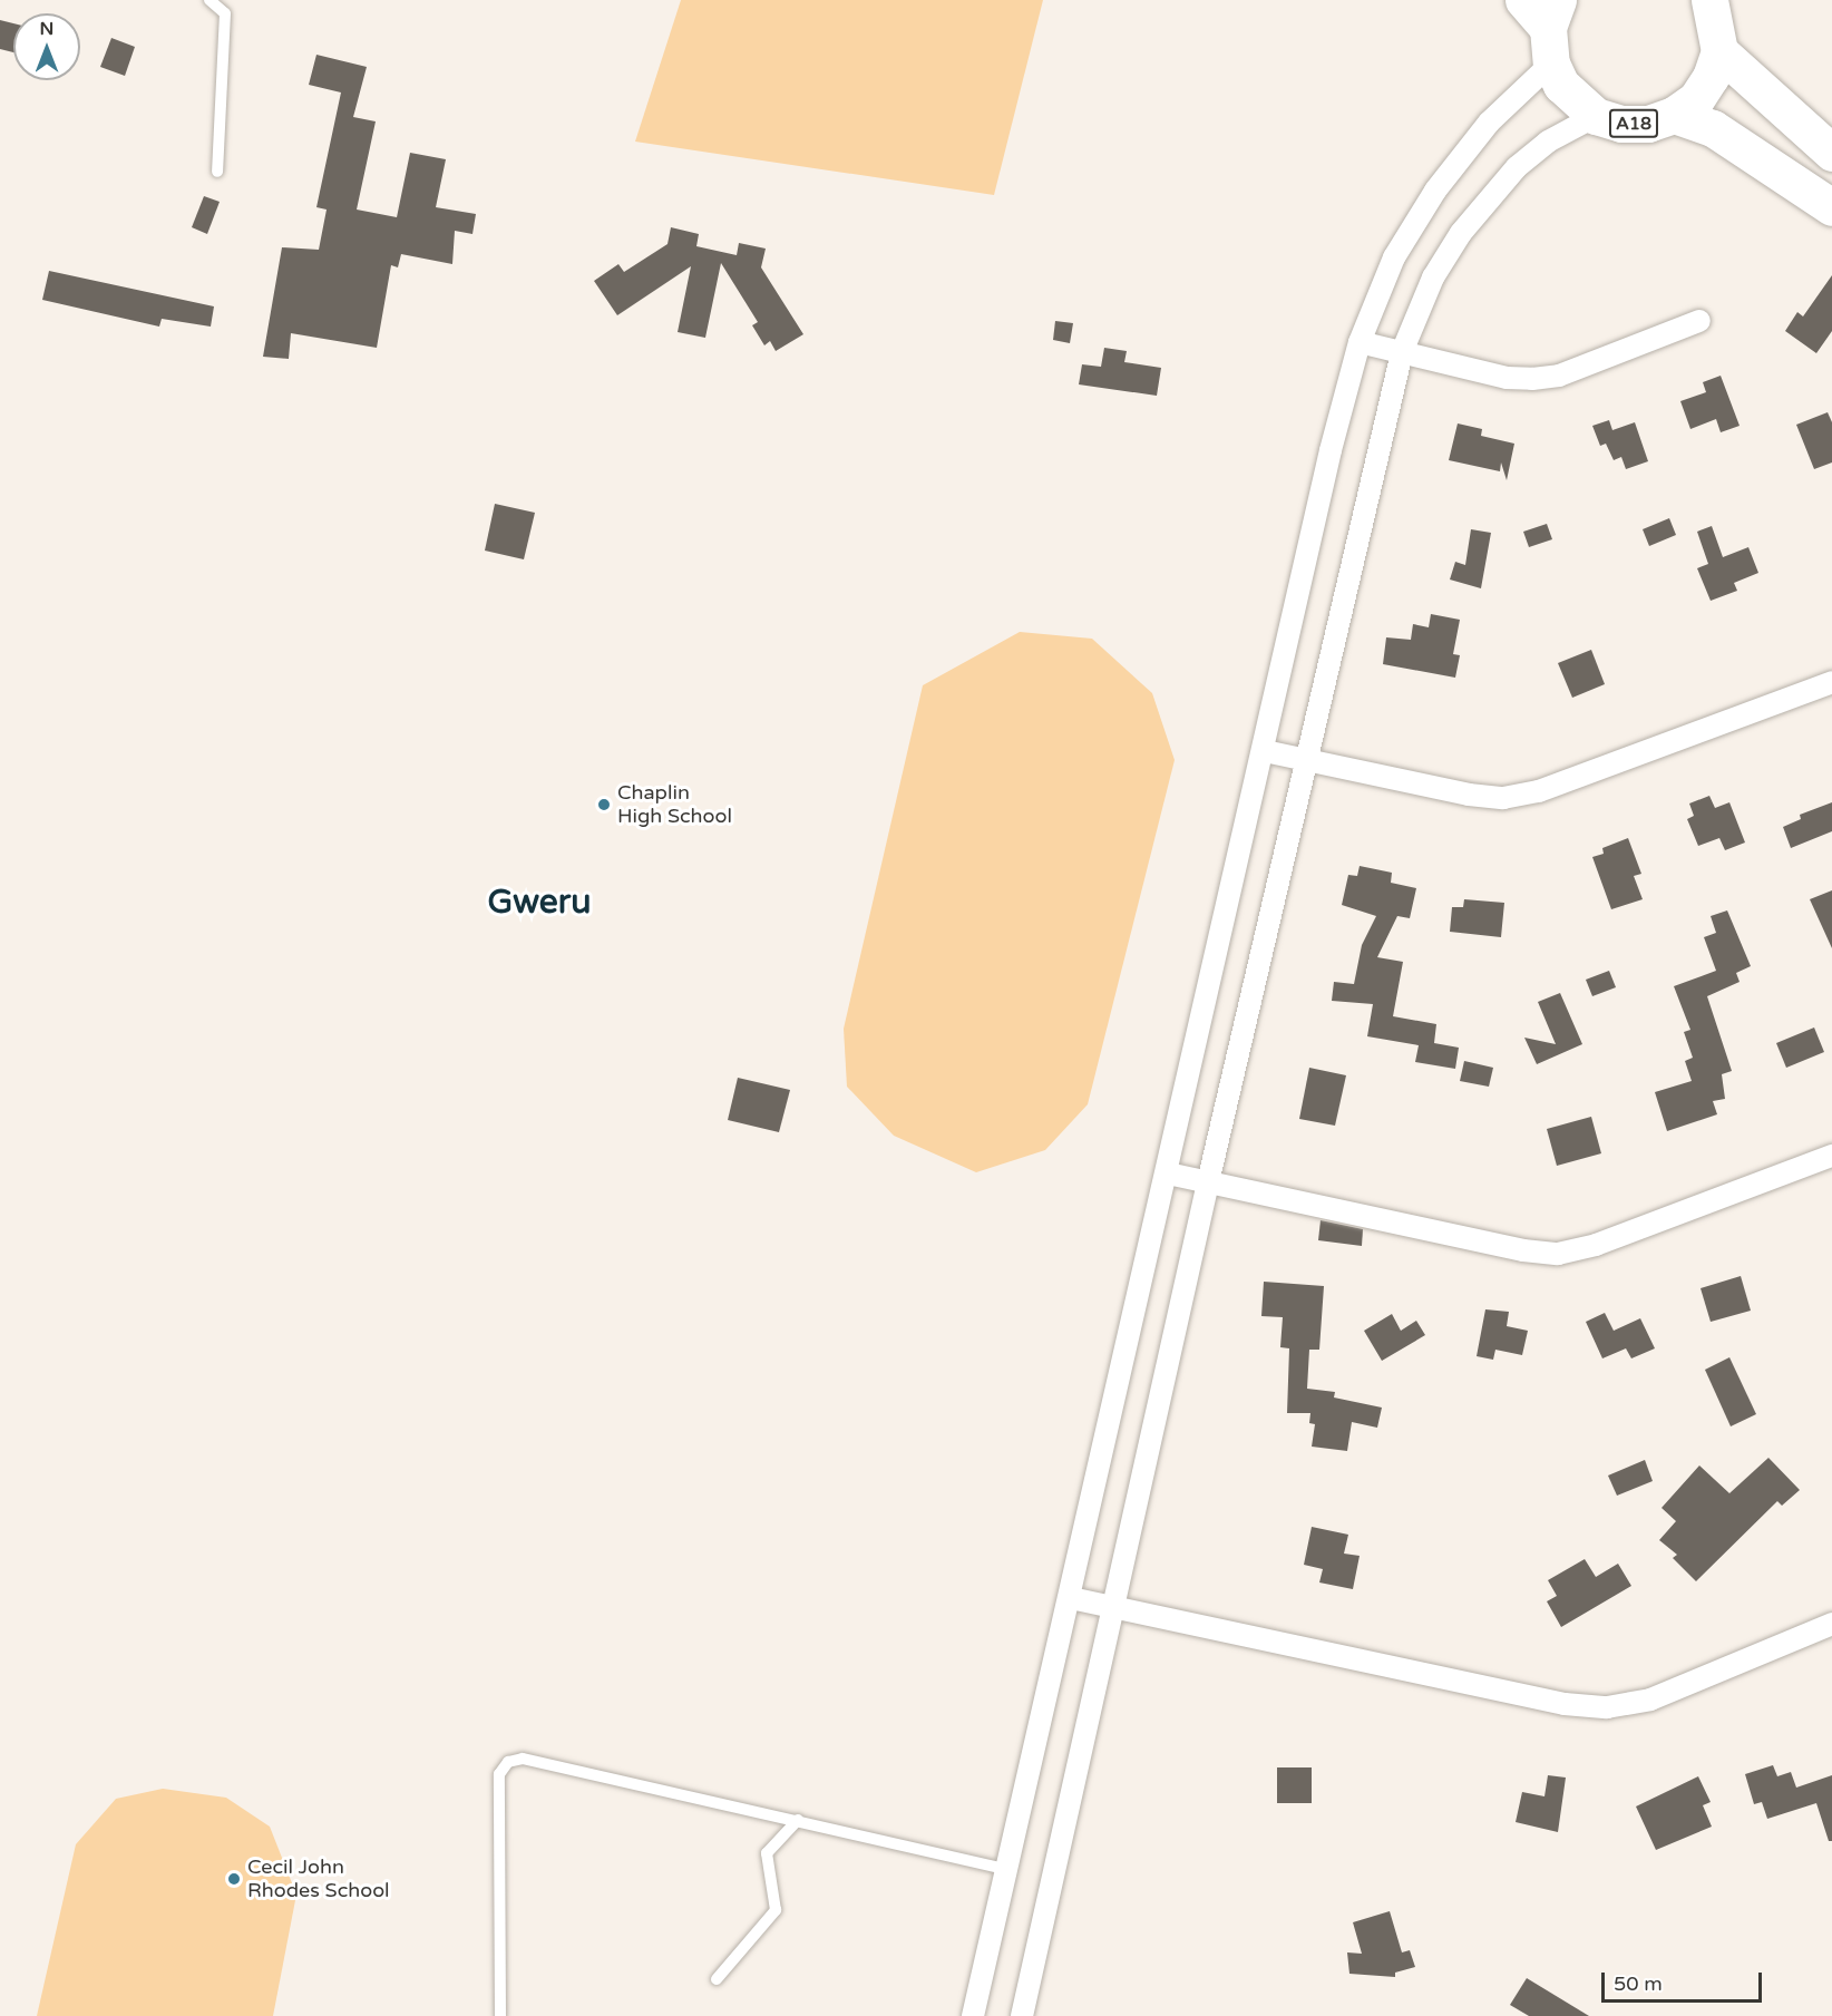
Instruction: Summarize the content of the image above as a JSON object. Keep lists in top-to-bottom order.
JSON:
{
  "streets": {
    "highway": ["A18"]
  },
  "districts": ["Gweru"],
  "places": ["Chaplin High School", "Cecil John Rhodes School"],
  "scale_bar": "50 m",
  "north": "top"
}
